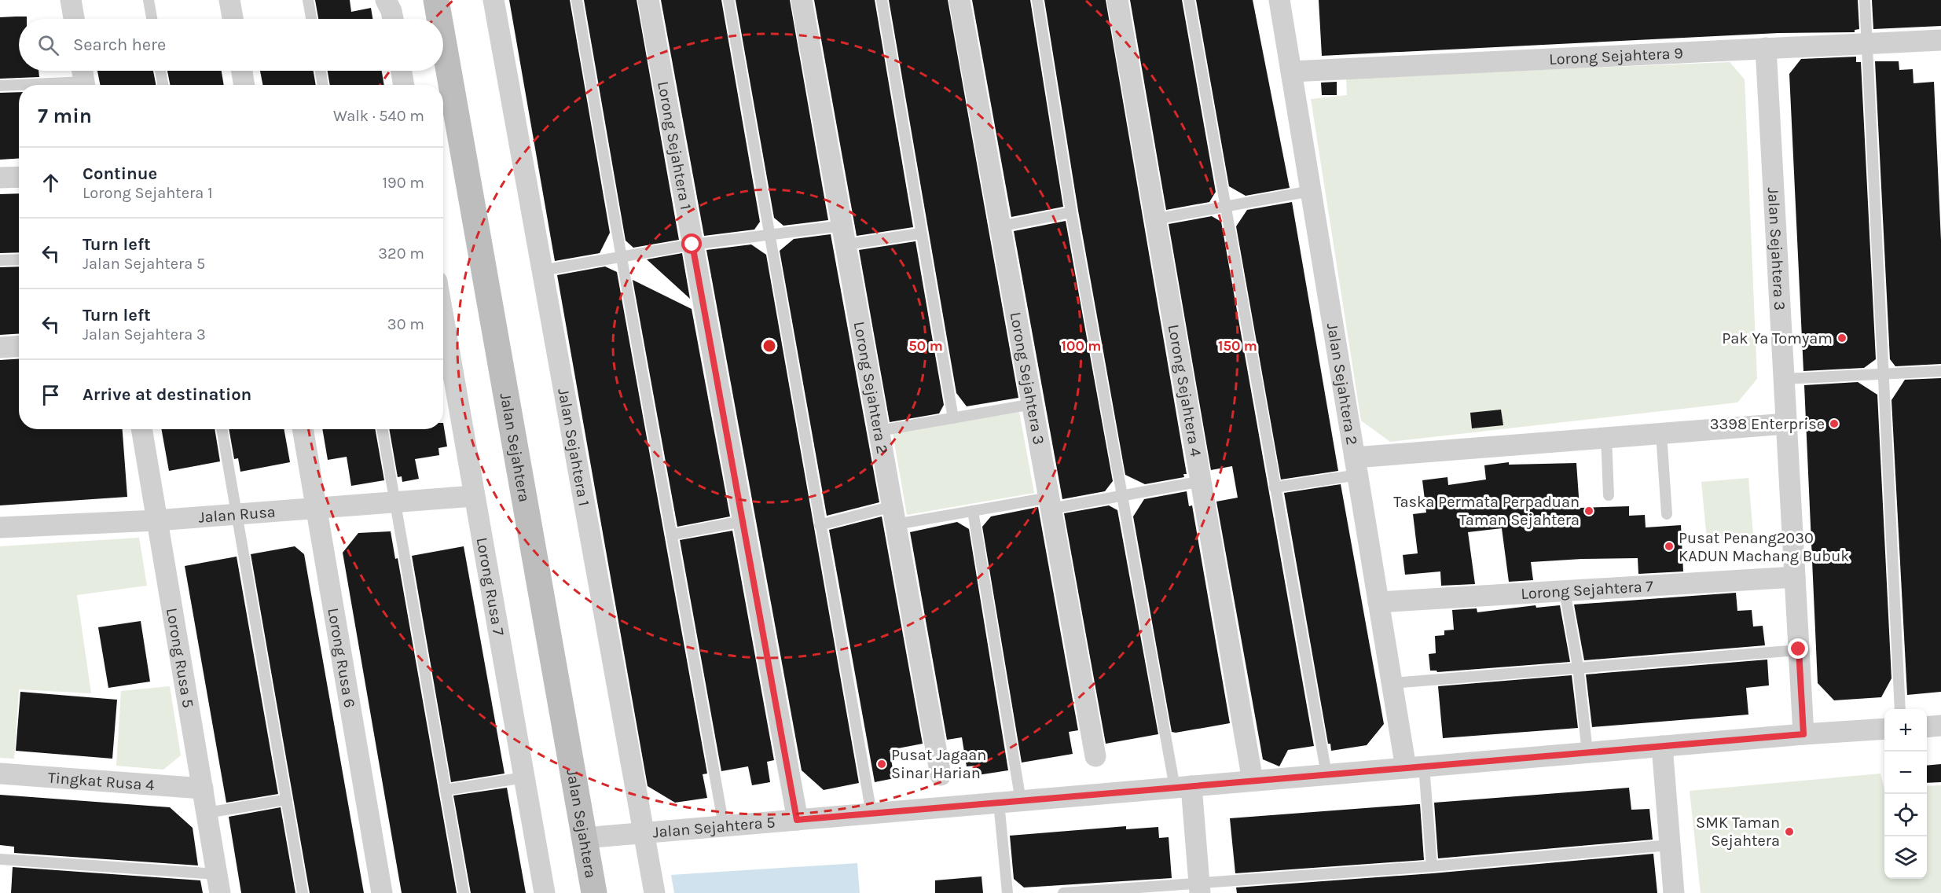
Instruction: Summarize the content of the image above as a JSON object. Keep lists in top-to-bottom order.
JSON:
{
  "streets": {
    "main road": ["Jalan Sejahtera"],
    "street": [
      "Lorong Sejahtera 9",
      "Lorong Sejahtera 1",
      "Jalan Sejahtera 3",
      "Lorong Sejahtera 3",
      "Jalan Sejahtera 2",
      "Lorong Sejahtera 2",
      "Lorong Sejahtera 4",
      "Jalan Sejahtera 1",
      "Jalan Rusa",
      "Lorong Rusa 7",
      "Lorong Sejahtera 7",
      "Lorong Rusa 5",
      "Lorong Rusa 6",
      "Tingkat Rusa 4",
      "Jalan Sejahtera 5"
    ]
  },
  "crossings": [
    ["Lorong Sejahtera 9", "Jalan Sejahtera 3"],
    ["Lorong Sejahtera 9", "Jalan Sejahtera 2"],
    ["Lorong Sejahtera 1", "Jalan Sejahtera 5"],
    ["Jalan Sejahtera 3", "Lorong Sejahtera 7"],
    ["Jalan Sejahtera 3", "Jalan Sejahtera 5"],
    ["Jalan Sejahtera 2", "Lorong Sejahtera 7"],
    ["Jalan Sejahtera 2", "Jalan Sejahtera 5"],
    ["Lorong Sejahtera 4", "Jalan Sejahtera 5"],
    ["Jalan Sejahtera", "Jalan Sejahtera 5"],
    ["Jalan Sejahtera 1", "Jalan Sejahtera 5"],
    ["Jalan Rusa", "Lorong Rusa 7"],
    ["Jalan Rusa", "Lorong Rusa 5"],
    ["Jalan Rusa", "Lorong Rusa 6"],
    ["Lorong Rusa 5", "Tingkat Rusa 4"]
  ],
  "places": [
    "Pak Ya Tomyam",
    "3398 Enterprise",
    "Taska Permata Perpaduan Taman Sejahtera",
    "Pusat Penang2030 KADUN Machang Bubuk",
    "Pusat Jagaan Sinar Harian",
    "SMK Taman Sejahtera"
  ],
  "page": {
    "search": "Search here",
    "heading": ["7 min", "Walk · 540 m"],
    "list": [
      ["Continue", "Lorong Sejahtera 1", "190 m"],
      ["Turn left", "Jalan Sejahtera 5", "320 m"],
      ["Turn left", "Jalan Sejahtera 3", "30 m"],
      "Arrive at destination"
    ],
    "map_buttons": ["+", "−"]
  },
  "rings": ["50 m", "100 m", "150 m"]
}
